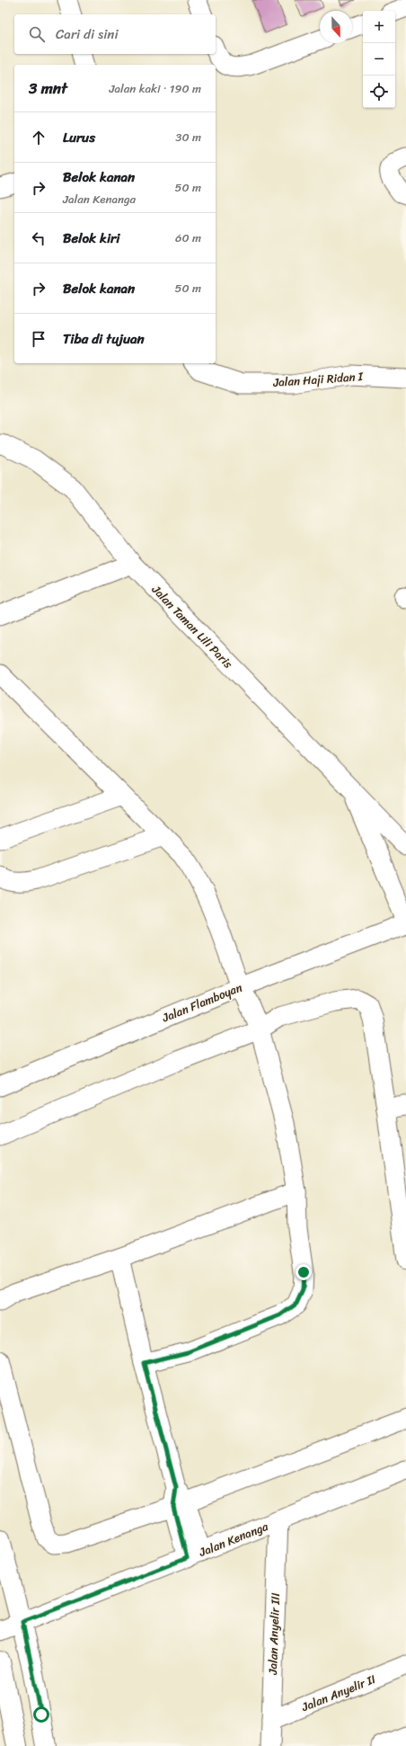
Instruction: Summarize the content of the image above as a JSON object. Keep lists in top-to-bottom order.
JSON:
{
  "streets": {
    "street": [
      "Jalan Haji Ridan I",
      "Jalan Taman Lili Paris",
      "Jalan Flamboyan",
      "Jalan Kenanga",
      "Jalan Anyelir III",
      "Jalan Anyelir II"
    ]
  },
  "crossings": [
    ["Jalan Kenanga", "Jalan Anyelir III"],
    ["Jalan Anyelir III", "Jalan Anyelir II"]
  ],
  "north": "bottom",
  "page": {
    "map_buttons": ["+", "−"],
    "search": "Cari di sini",
    "heading": ["3 mnt", "Jalan kaki · 190 m"],
    "list": [
      ["Lurus", "30 m"],
      ["Belok kanan", "Jalan Kenanga", "50 m"],
      ["Belok kiri", "60 m"],
      ["Belok kanan", "50 m"],
      "Tiba di tujuan"
    ]
  }
}
